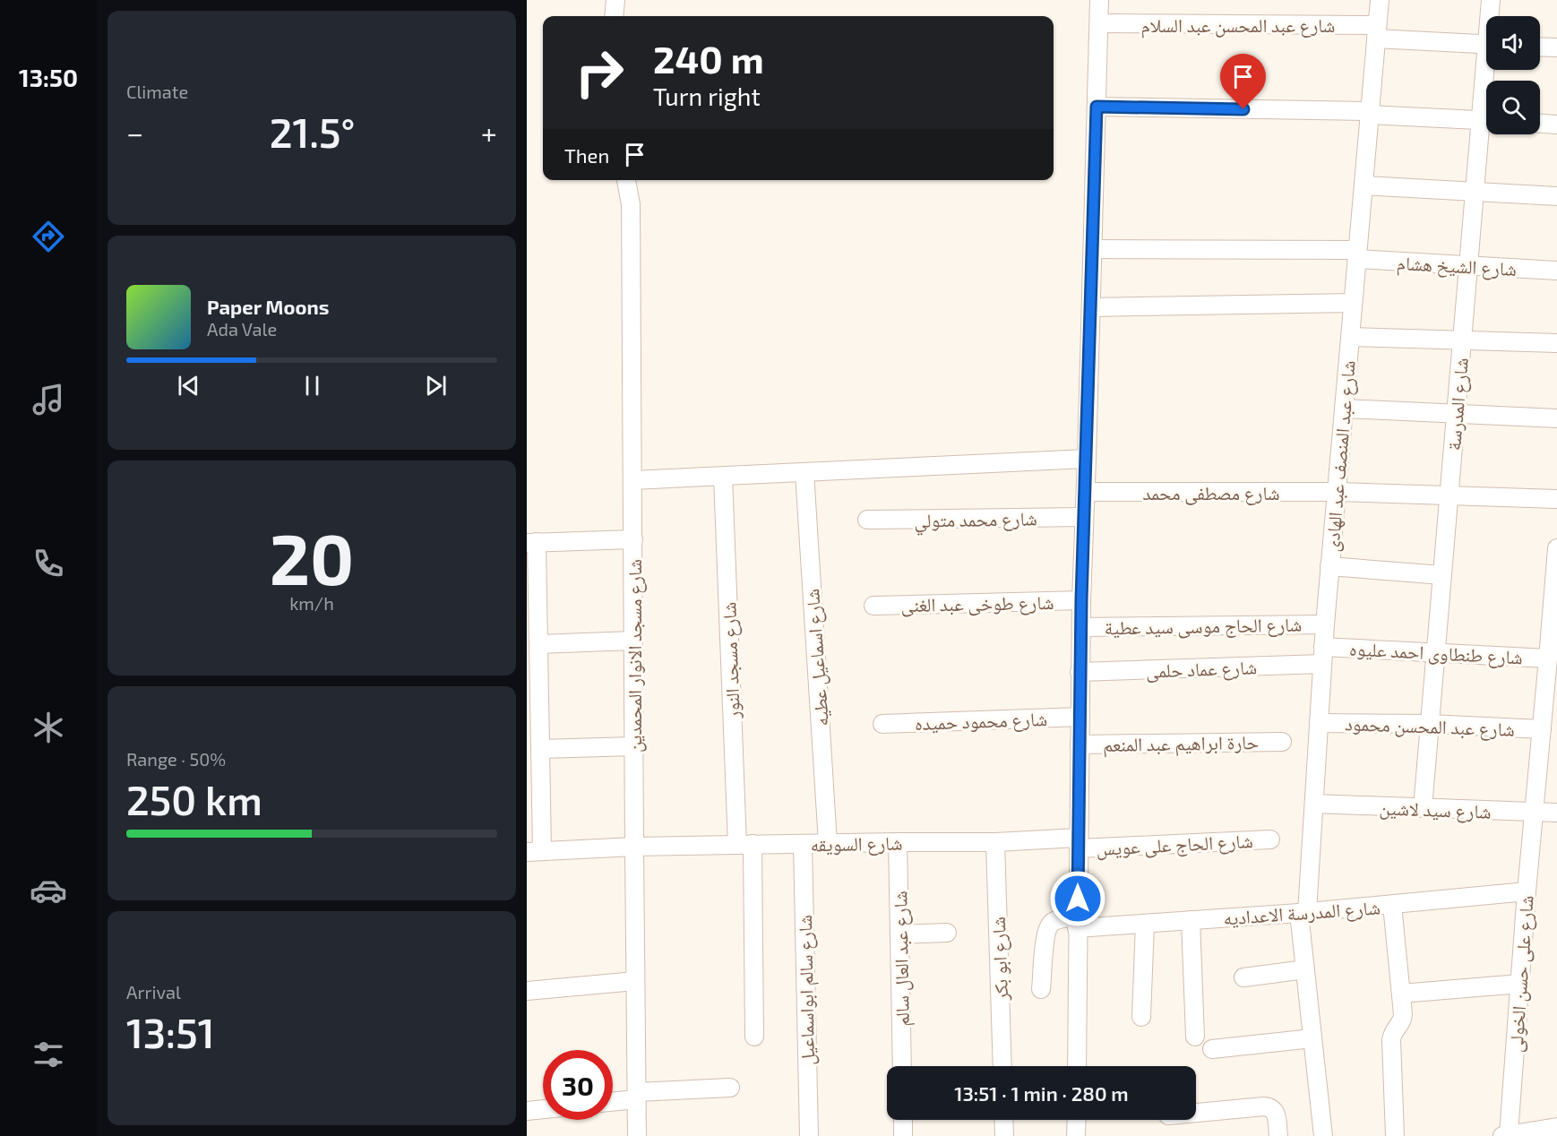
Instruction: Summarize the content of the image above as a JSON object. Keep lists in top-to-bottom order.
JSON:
{
  "streets": {
    "street": [
      "شارع عبد المحسن عبد السلام",
      "شارع الشيخ هشام",
      "شارع المدرسة",
      "شارع عبد المنصف عبد الهادى",
      "شارع مصطفى محمد",
      "شارع محمد متولي",
      "شارع طوخى عبد الغنى",
      "شارع الحاج موسى سيد عطية",
      "شارع طنطاوى احمد عليوه",
      "شارع مسجد الانوار المحمدين",
      "شارع اسماعيل عطيه",
      "شارع مسجد النور",
      "شارع عماد حلمى",
      "شارع محمود حميده",
      "شارع عبد المحسن محمود",
      "حارة ابراهيم عبد المنعم",
      "شارع سيد لاشين",
      "شارع السويقه",
      "شارع الحاج على عويس",
      "شارع المدرسة الاعداديه",
      "شارع عبد العال سالم",
      "شارع ابو بكر",
      "شارع على حسن الخولى",
      "شارع سالم ابواسماعيل"
    ]
  },
  "crossings": [
    ["شارع عبد المحسن عبد السلام", "شارع عبد المنصف عبد الهادى"],
    ["شارع الشيخ هشام", "شارع المدرسة"],
    ["شارع الشيخ هشام", "شارع عبد المنصف عبد الهادى"],
    ["شارع المدرسة", "شارع مصطفى محمد"],
    ["شارع المدرسة", "شارع طنطاوى احمد عليوه"],
    ["شارع المدرسة", "شارع عبد المحسن محمود"],
    ["شارع المدرسة", "شارع سيد لاشين"],
    ["شارع عبد المنصف عبد الهادى", "شارع مصطفى محمد"],
    ["شارع عبد المنصف عبد الهادى", "شارع الحاج موسى سيد عطية"],
    ["شارع عبد المنصف عبد الهادى", "شارع طنطاوى احمد عليوه"],
    ["شارع عبد المنصف عبد الهادى", "شارع عماد حلمى"],
    ["شارع عبد المنصف عبد الهادى", "شارع عبد المحسن محمود"],
    ["شارع عبد المنصف عبد الهادى", "شارع سيد لاشين"],
    ["شارع عبد المنصف عبد الهادى", "شارع المدرسة الاعداديه"],
    ["شارع طنطاوى احمد عليوه", "شارع على حسن الخولى"],
    ["شارع مسجد الانوار المحمدين", "شارع السويقه"],
    ["شارع اسماعيل عطيه", "شارع السويقه"],
    ["شارع مسجد النور", "شارع السويقه"],
    ["شارع عبد المحسن محمود", "شارع على حسن الخولى"],
    ["شارع سيد لاشين", "شارع على حسن الخولى"],
    ["شارع السويقه", "شارع الحاج على عويس"],
    ["شارع السويقه", "شارع عبد العال سالم"],
    ["شارع السويقه", "شارع ابو بكر"],
    ["شارع السويقه", "شارع سالم ابواسماعيل"],
    ["شارع المدرسة الاعداديه", "شارع على حسن الخولى"]
  ],
  "page": {
    "tabs": "13:50",
    "tile": [
      "Climate",
      ["20", "km/h"],
      ["Range · 50%", "250 km"],
      ["Arrival", "13:51"]
    ],
    "turn": ["240 m", "Turn right"],
    "heat": ["−", "21.5°", "+"],
    "then": "Then",
    "song": ["Paper Moons", "Ada Vale"],
    "limit": "30",
    "trip": "13:51 · 1 min · 280 m"
  }
}
